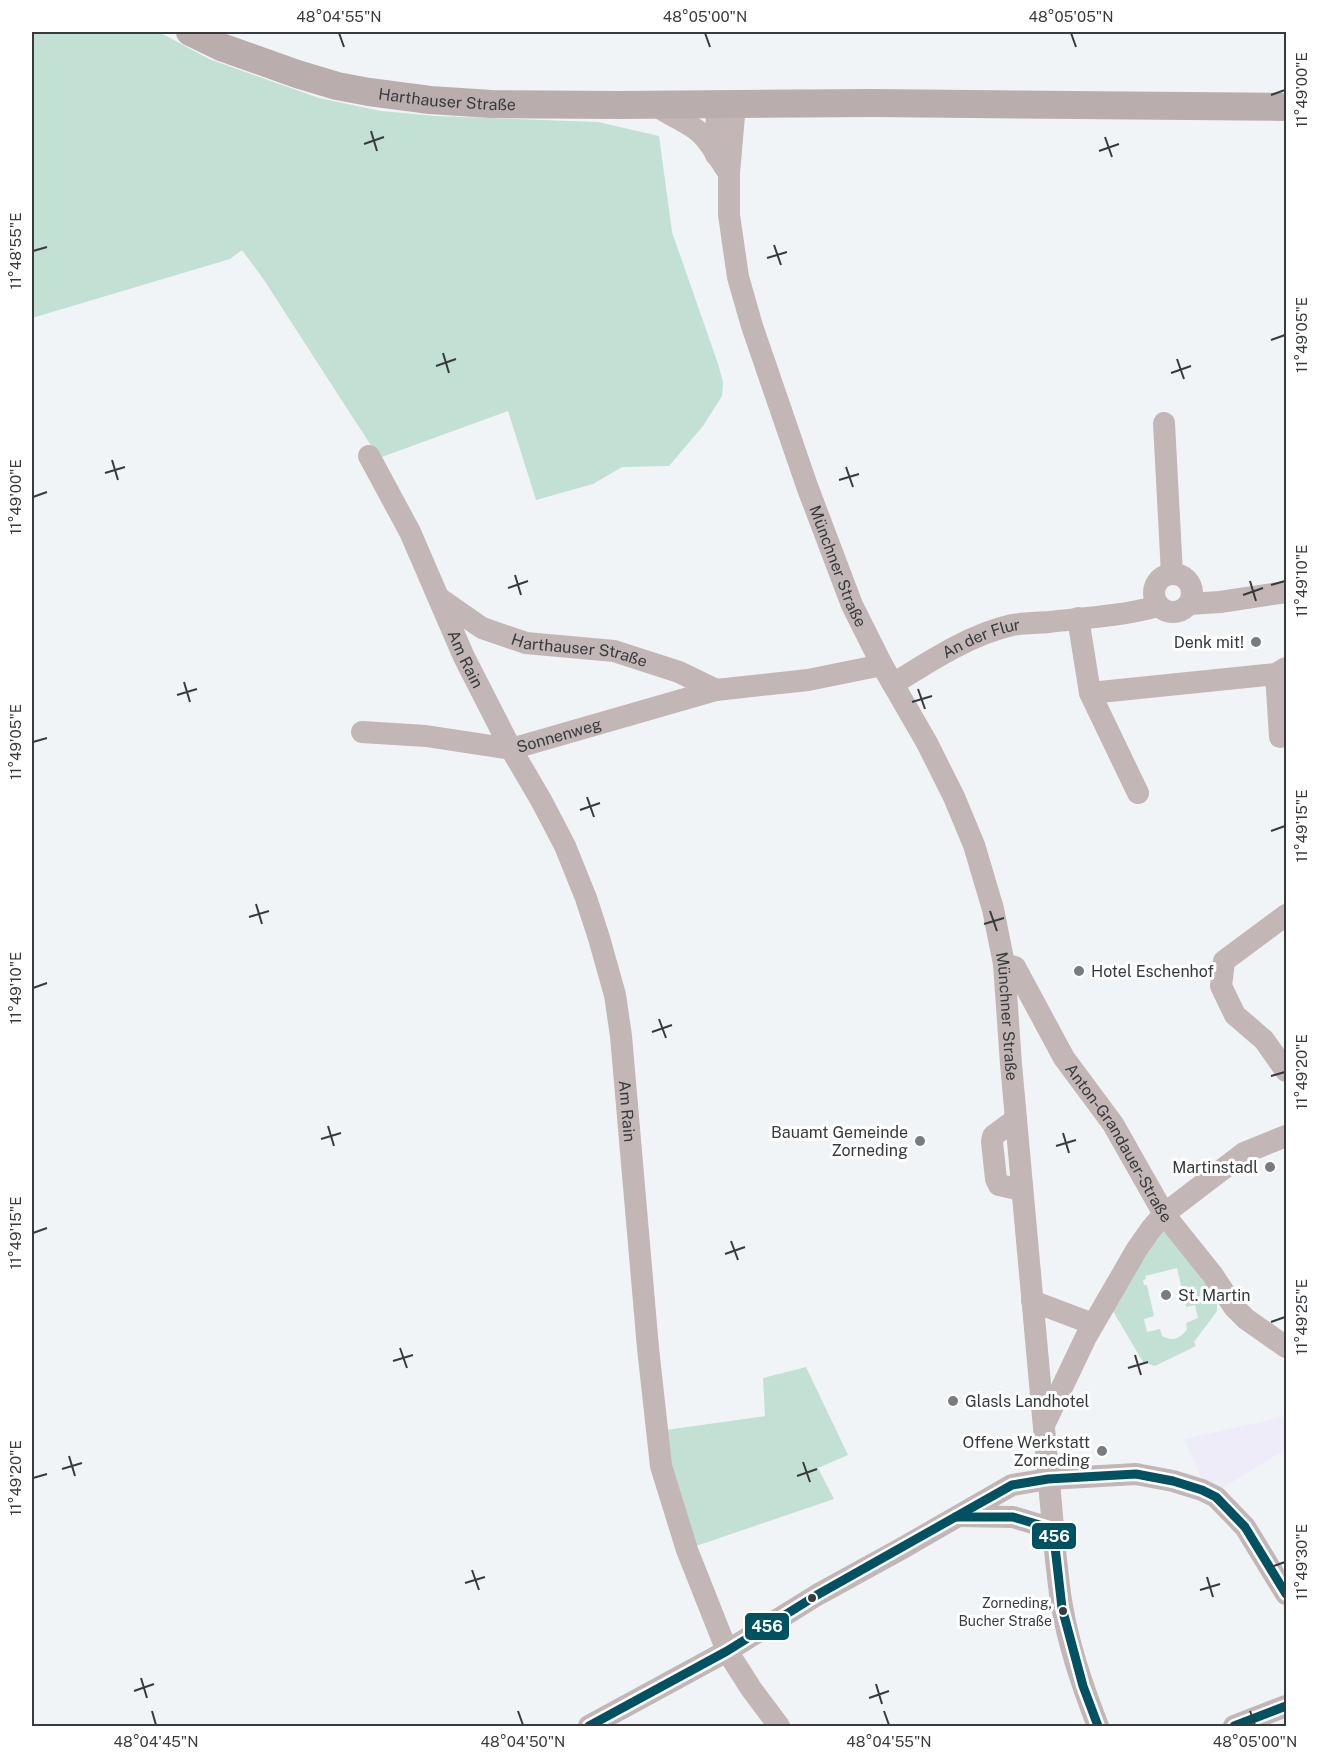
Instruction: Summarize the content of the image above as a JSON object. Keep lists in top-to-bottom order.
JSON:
{
  "streets": {
    "main road": ["Harthauser Straße"],
    "street": [
      "Münchner Straße",
      "An der Flur",
      "Am Rain",
      "Sonnenweg",
      "Anton-Grandauer-Straße"
    ]
  },
  "crossings": [
    ["Harthauser Straße", "Münchner Straße"],
    ["Harthauser Straße", "Am Rain"],
    ["Harthauser Straße", "Sonnenweg"],
    ["Münchner Straße", "An der Flur"],
    ["Münchner Straße", "Anton-Grandauer-Straße"],
    ["Am Rain", "Sonnenweg"]
  ],
  "places": [
    "Denk mit!",
    "Hotel Eschenhof",
    "Bauamt Gemeinde Zorneding",
    "Martinstadl",
    "St. Martin",
    "Glasls Landhotel",
    "Offene Werkstatt Zorneding",
    "Zorneding, Bucher Straße"
  ],
  "lines": ["transit line 456"],
  "coordinates": [
    "48°04'55\"N",
    "48°05'00\"N",
    "48°05'05\"N",
    "11°49'00\"E",
    "11°48'55\"E",
    "11°49'05\"E",
    "11°49'10\"E",
    "11°49'15\"E",
    "11°49'20\"E",
    "11°49'25\"E",
    "11°49'30\"E",
    "48°04'45\"N",
    "48°04'50\"N"
  ]
}
